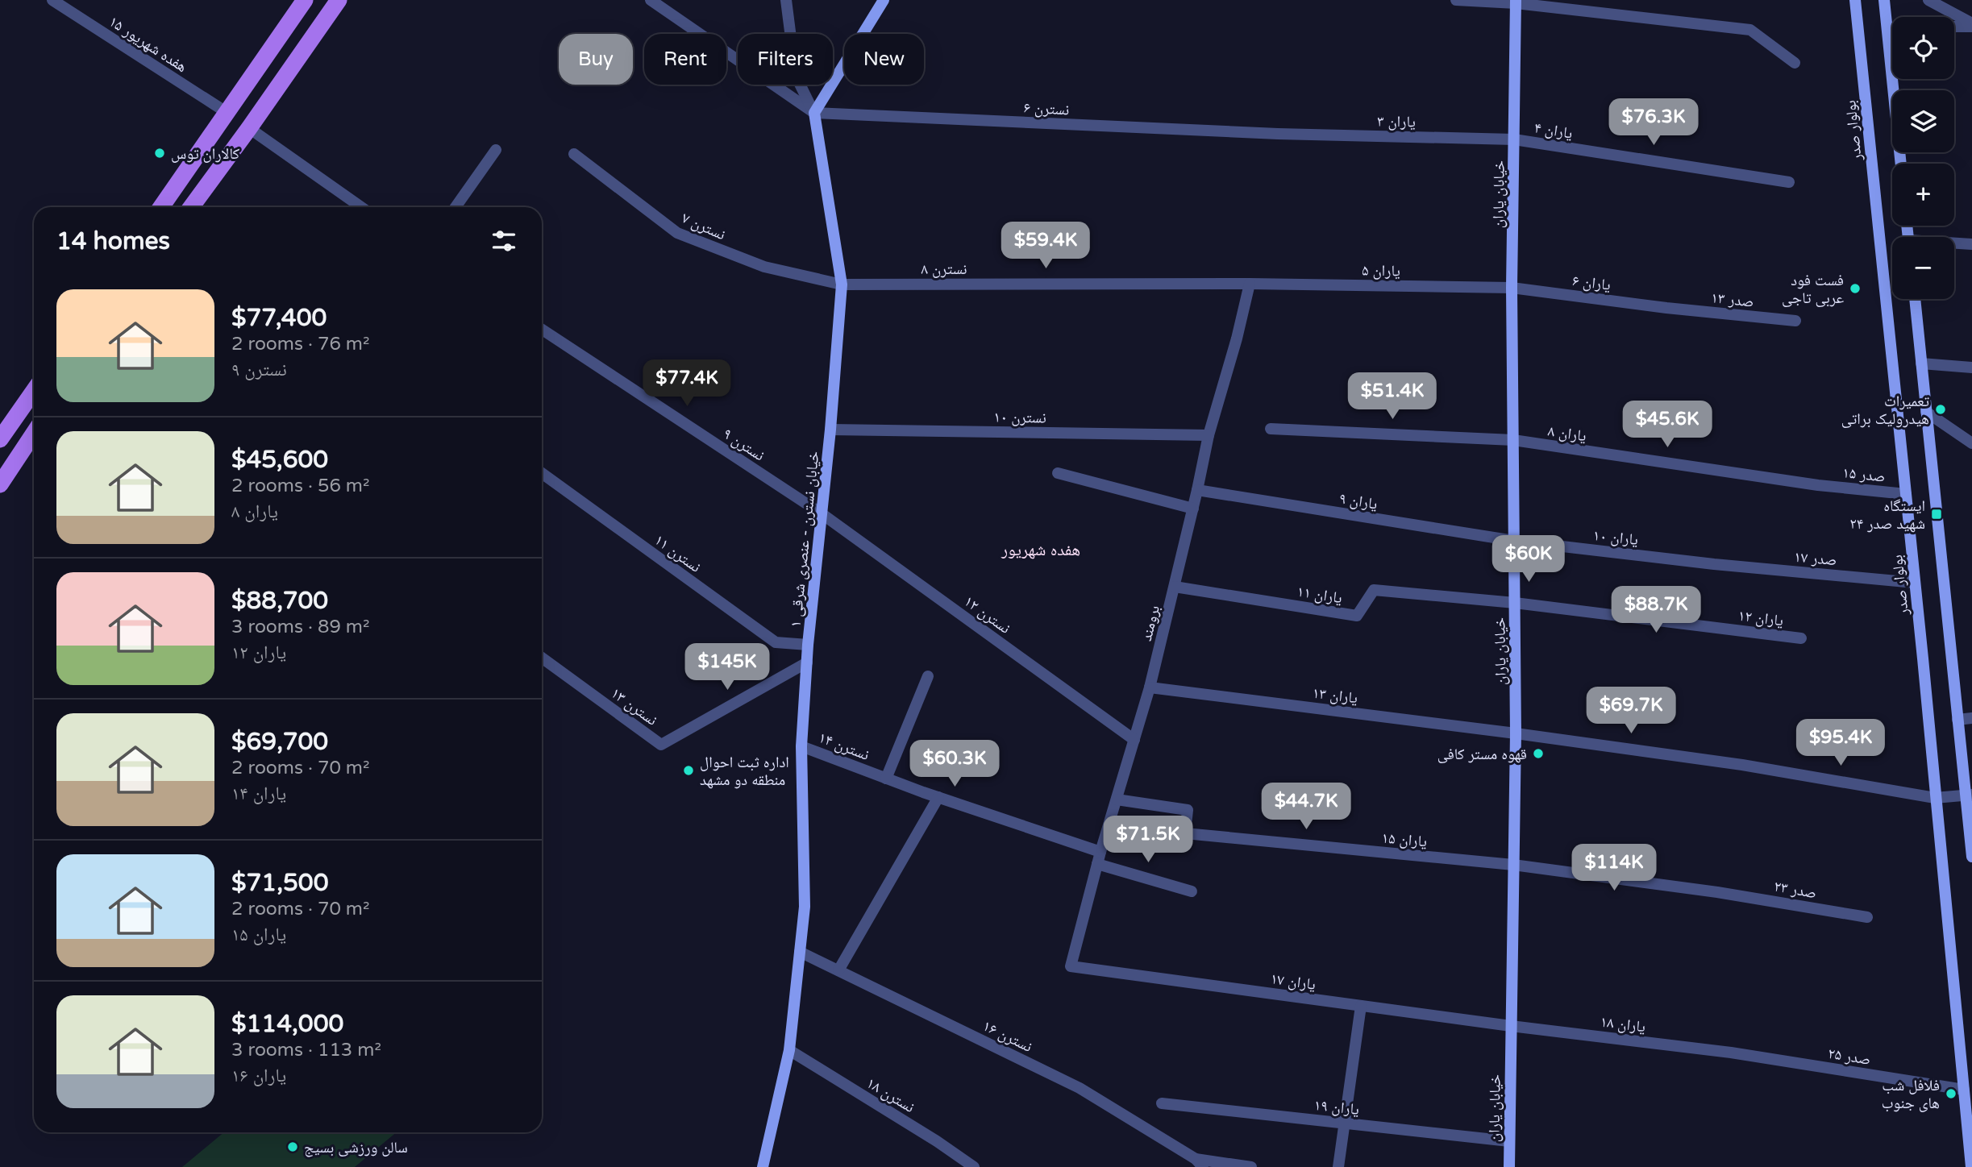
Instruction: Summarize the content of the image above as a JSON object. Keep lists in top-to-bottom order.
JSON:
{
  "streets": {
    "street": [
      "هفده شهریور ۱۵",
      "نسترن ۶",
      "یاران ۳",
      "یاران ۴",
      "بولوار صدر",
      "خیابان یاران",
      "نسترن ۷",
      "نسترن ۸",
      "یاران ۵",
      "یاران ۶",
      "صدر ۱۳",
      "نسترن ۱۰",
      "یاران ۸",
      "نسترن ۹",
      "صدر ۱۵",
      "یاران ۹",
      "یاران ۱۰",
      "خیابان نسترن - عنصری شرقی ۱",
      "نسترن ۱۱",
      "صدر ۱۷",
      "یاران ۱۱",
      "نسترن ۱۲",
      "یاران ۱۲",
      "برومند",
      "یاران ۱۳",
      "نسترن ۱۳",
      "نسترن ۱۴",
      "یاران ۱۵",
      "صدر ۲۳",
      "یاران ۱۷",
      "یاران ۱۸",
      "نسترن ۱۶",
      "صدر ۲۵",
      "نسترن ۱۸",
      "یاران ۱۹"
    ]
  },
  "crossings": [
    ["نسترن ۶", "یاران ۳"],
    ["نسترن ۶", "خیابان نسترن - عنصری شرقی ۱"],
    ["یاران ۳", "یاران ۴"],
    ["یاران ۳", "خیابان یاران"],
    ["یاران ۴", "خیابان یاران"],
    ["بولوار صدر", "صدر ۱۵"],
    ["بولوار صدر", "صدر ۱۷"],
    ["بولوار صدر", "یاران ۱۳"],
    ["بولوار صدر", "صدر ۲۵"],
    ["خیابان یاران", "یاران ۵"],
    ["خیابان یاران", "یاران ۶"],
    ["خیابان یاران", "یاران ۸"],
    ["خیابان یاران", "یاران ۹"],
    ["خیابان یاران", "یاران ۱۰"],
    ["خیابان یاران", "یاران ۱۱"],
    ["خیابان یاران", "یاران ۱۲"],
    ["خیابان یاران", "یاران ۱۳"],
    ["خیابان یاران", "یاران ۱۵"],
    ["خیابان یاران", "صدر ۲۳"],
    ["خیابان یاران", "یاران ۱۷"],
    ["خیابان یاران", "یاران ۱۸"],
    ["خیابان یاران", "یاران ۱۹"],
    ["نسترن ۷", "نسترن ۸"],
    ["نسترن ۷", "خیابان نسترن - عنصری شرقی ۱"],
    ["نسترن ۸", "یاران ۵"],
    ["نسترن ۸", "خیابان نسترن - عنصری شرقی ۱"],
    ["نسترن ۸", "برومند"],
    ["یاران ۵", "یاران ۶"],
    ["یاران ۵", "برومند"],
    ["یاران ۶", "صدر ۱۳"],
    ["نسترن ۱۰", "خیابان نسترن - عنصری شرقی ۱"],
    ["نسترن ۱۰", "برومند"],
    ["یاران ۸", "صدر ۱۵"],
    ["نسترن ۹", "خیابان نسترن - عنصری شرقی ۱"],
    ["نسترن ۹", "نسترن ۱۲"],
    ["یاران ۹", "یاران ۱۰"],
    ["یاران ۹", "برومند"],
    ["یاران ۱۰", "صدر ۱۷"],
    ["خیابان نسترن - عنصری شرقی ۱", "نسترن ۱۱"],
    ["خیابان نسترن - عنصری شرقی ۱", "نسترن ۱۲"],
    ["خیابان نسترن - عنصری شرقی ۱", "نسترن ۱۳"],
    ["خیابان نسترن - عنصری شرقی ۱", "نسترن ۱۴"],
    ["خیابان نسترن - عنصری شرقی ۱", "نسترن ۱۶"],
    ["خیابان نسترن - عنصری شرقی ۱", "نسترن ۱۸"],
    ["یاران ۱۱", "یاران ۱۲"],
    ["یاران ۱۱", "برومند"],
    ["نسترن ۱۲", "برومند"],
    ["برومند", "یاران ۱۳"],
    ["برومند", "نسترن ۱۴"],
    ["برومند", "یاران ۱۵"],
    ["برومند", "یاران ۱۷"],
    ["یاران ۱۵", "صدر ۲۳"],
    ["یاران ۱۷", "یاران ۱۸"],
    ["یاران ۱۸", "صدر ۲۵"]
  ],
  "districts": ["هفده شهریور"],
  "places": {
    "other": [
      "كالاران توس",
      "فست فود عربی تاجی",
      "تعمیرات هیدرولیک براتی",
      "قهوه مستر کافی",
      "اداره ثبت احوال منطقه دو مشهد",
      "فلافل شب های جنوب",
      "سالن ورزشی بسیج"
    ],
    "transit": ["ایستگاه شهید صدر ۲۴"]
  },
  "page": {
    "map_buttons": ["+", "−"],
    "chip": [
      "Buy",
      "Rent",
      "Filters",
      "New"
    ],
    "price": [
      "$76.3K",
      "$59.4K",
      "$77.4K",
      "$51.4K",
      "$45.6K",
      "$60K",
      "$88.7K",
      "$145K",
      "$69.7K",
      "$95.4K",
      "$60.3K",
      "$44.7K",
      "$71.5K",
      "$114K"
    ],
    "heading": "14 homes",
    "list": [
      {
        "name": "$77,400",
        "note": "2 rooms · 76 m² · نسترن ۹"
      },
      {
        "name": "$45,600",
        "note": "2 rooms · 56 m² · یاران ۸"
      },
      {
        "name": "$88,700",
        "note": "3 rooms · 89 m² · یاران ۱۲"
      },
      {
        "name": "$69,700",
        "note": "2 rooms · 70 m² · یاران ۱۴"
      },
      {
        "name": "$71,500",
        "note": "2 rooms · 70 m² · یاران ۱۵"
      },
      {
        "name": "$114,000",
        "note": "3 rooms · 113 m² · یاران ۱۶"
      }
    ]
  }
}
